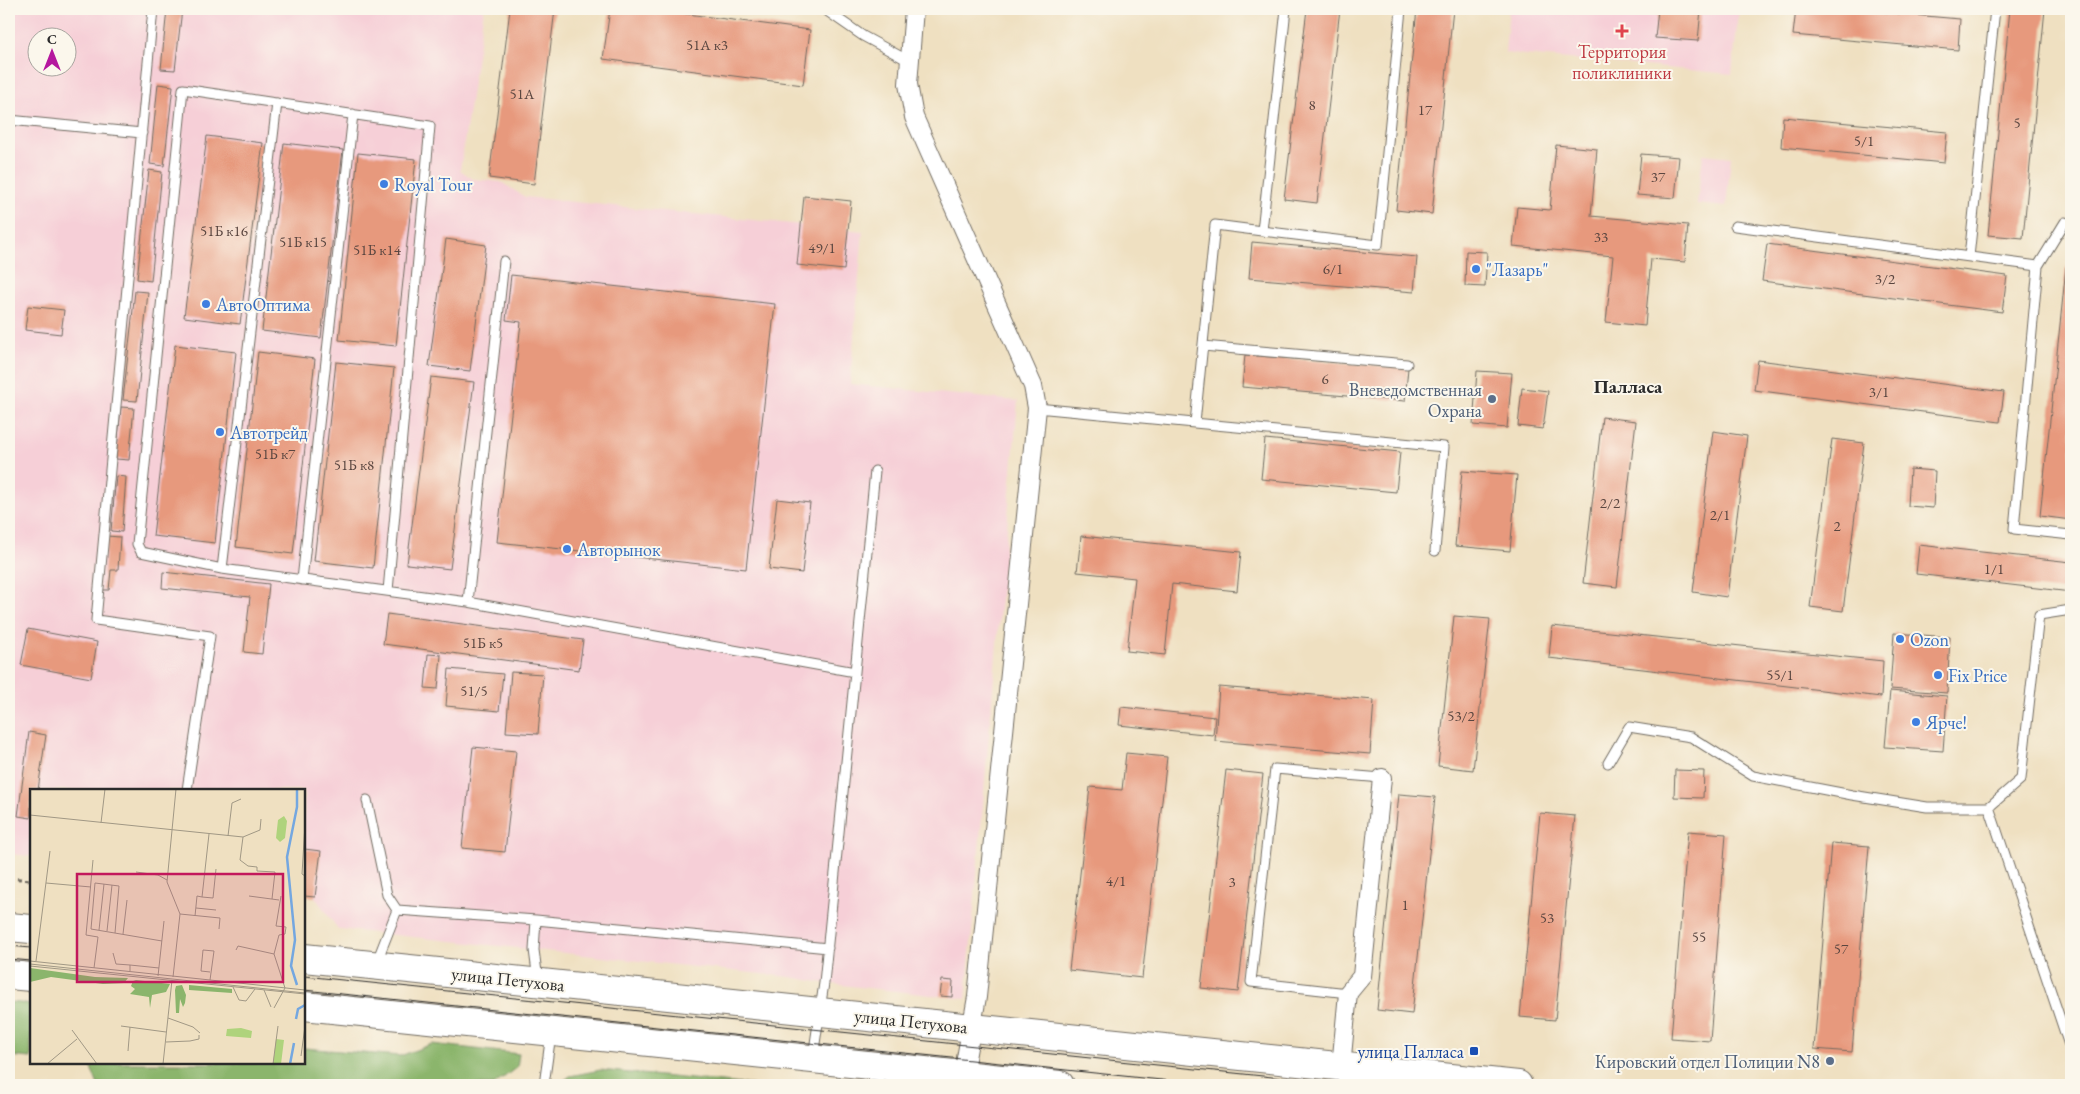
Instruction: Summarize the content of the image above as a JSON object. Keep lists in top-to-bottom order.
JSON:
{
  "streets": {
    "highway": ["улица Петухова"]
  },
  "districts": ["Палласа"],
  "places": {
    "health": ["Территория поликлиники"],
    "other": [
      "Royal Tour",
      "\"Лазарь\"",
      "АвтоОптима",
      "Вневедомственная Охрана",
      "Автотрейд",
      "Авторынок",
      "Ozon",
      "Fix Price",
      "Ярче!",
      "Кировский отдел Полиции N8"
    ],
    "transit": ["улица Палласа"]
  },
  "house_numbers": [
    "51А к3",
    "51А",
    "8",
    "17",
    "5",
    "5/1",
    "37",
    "51Б к16",
    "33",
    "51Б к15",
    "49/1",
    "51Б к14",
    "6/1",
    "3/2",
    "6",
    "3/1",
    "51Б к7",
    "51Б к8",
    "2/2",
    "2/1",
    "2",
    "1/1",
    "51Б к5",
    "55/1",
    "51/5",
    "53/2",
    "4/1",
    "3",
    "1",
    "53",
    "55",
    "57"
  ],
  "north": "top"
}
